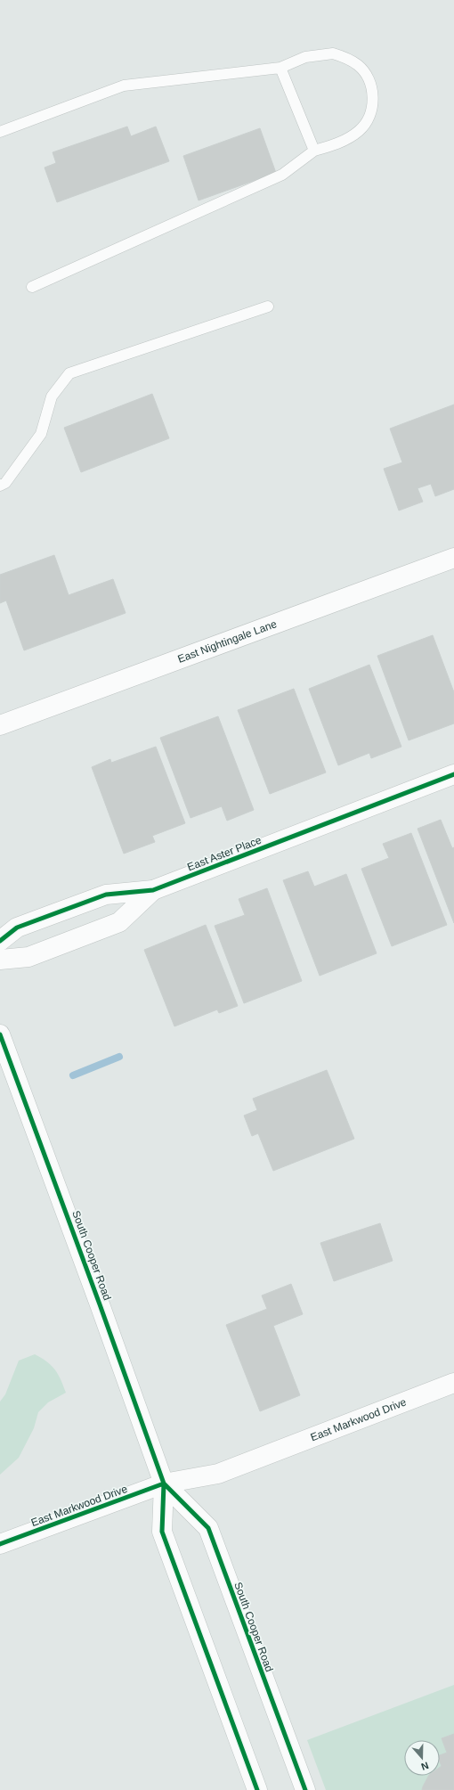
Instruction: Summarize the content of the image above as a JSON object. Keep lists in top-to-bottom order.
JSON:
{
  "streets": {
    "street": [
      "East Nightingale Lane",
      "East Aster Place",
      "South Cooper Road",
      "East Markwood Drive"
    ]
  },
  "crossings": [
    ["South Cooper Road", "East Markwood Drive"]
  ],
  "north": "bottom"
}
